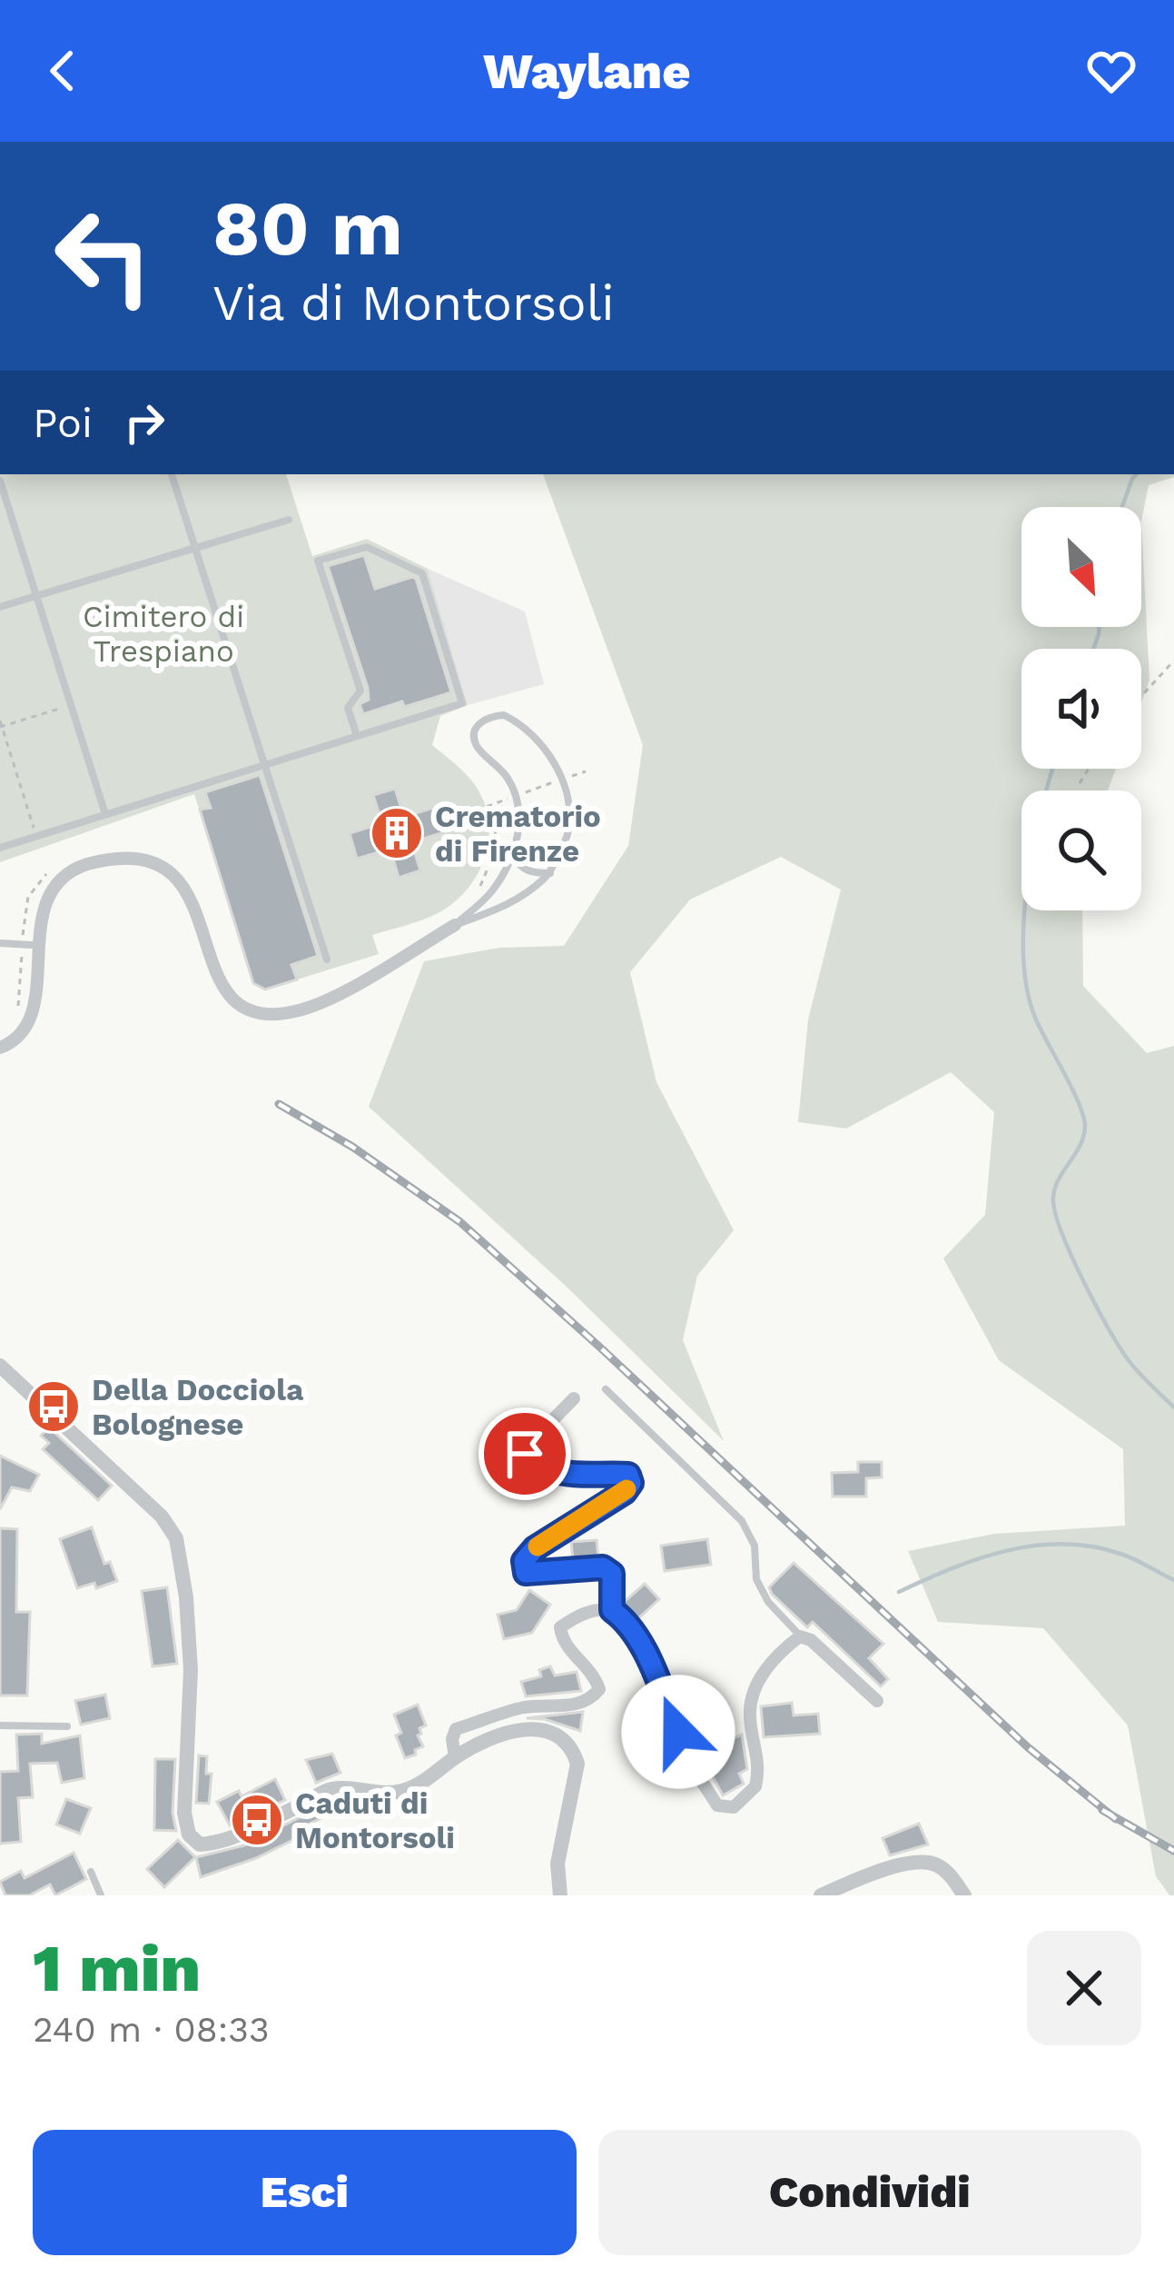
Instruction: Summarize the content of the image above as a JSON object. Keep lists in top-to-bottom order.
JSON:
{
  "parks": ["Cimitero di Trespiano"],
  "places": {
    "building": ["Crematorio di Firenze"],
    "bus stop": ["Della Docciola Bolognese", "Caduti di Montorsoli"]
  },
  "north": "bottom right",
  "page": {
    "header": "Waylane",
    "turn": ["80 m", "Via di Montorsoli"],
    "then": "Poi",
    "heading": ["1 min", "240 m · 08:33"],
    "buttons": ["Esci", "Condividi"]
  }
}
